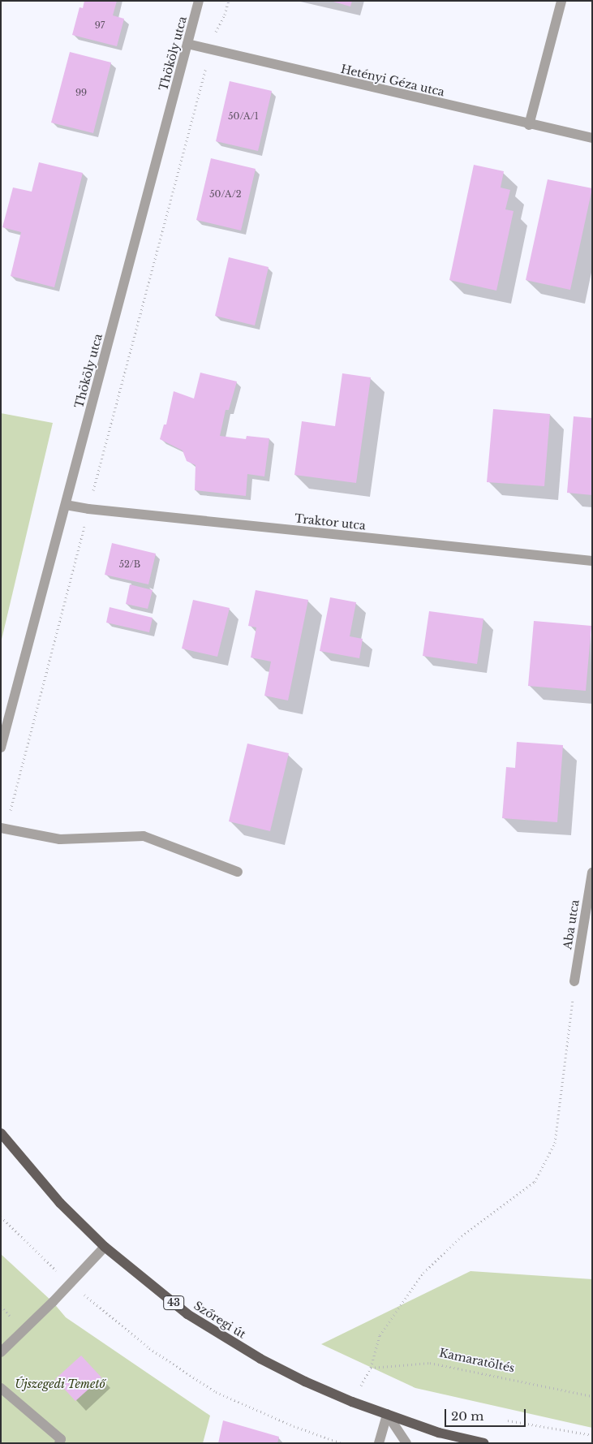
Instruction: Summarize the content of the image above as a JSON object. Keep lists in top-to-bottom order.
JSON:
{
  "streets": {
    "main road": ["43", "Szőregi út"],
    "street": [
      "Thököly utca",
      "Hetényi Géza utca",
      "Traktor utca",
      "Aba utca"
    ],
    "path": ["Kamaratöltés"]
  },
  "crossings": [
    ["Thököly utca", "Hetényi Géza utca"],
    ["Thököly utca", "Traktor utca"],
    ["43", "Szőregi út"]
  ],
  "parks": ["Újszegedi Temető"],
  "house_numbers": [
    "97",
    "99",
    "50/A/1",
    "50/A/2",
    "52/B"
  ],
  "scale_bar": "20 m"
}
